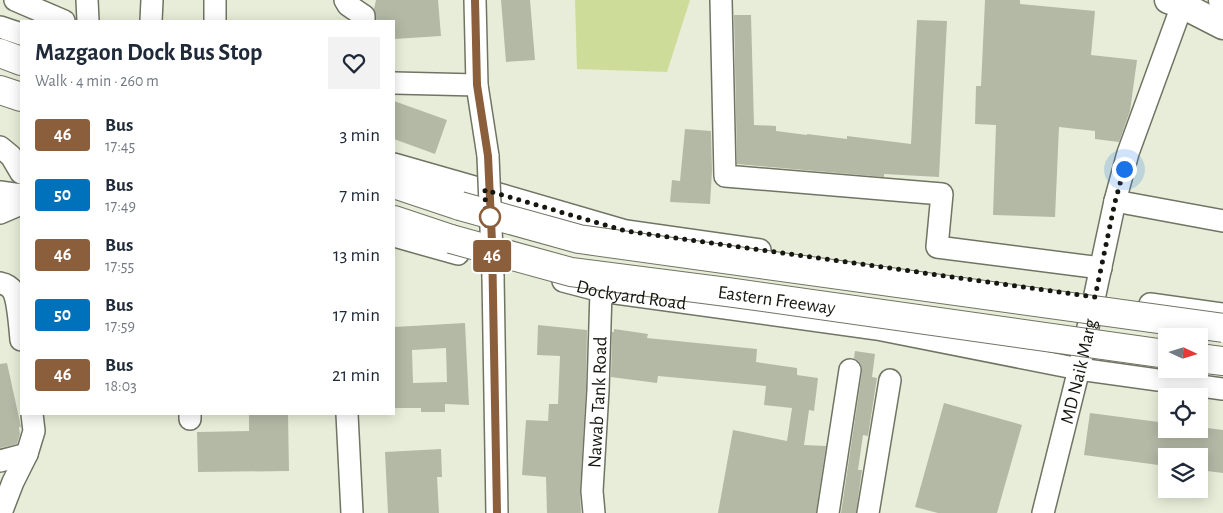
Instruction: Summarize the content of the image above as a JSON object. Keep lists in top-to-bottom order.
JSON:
{
  "streets": {
    "highway": ["Eastern Freeway"],
    "street": ["Dockyard Road", "MD Naik Marg", "Nawab Tank Road"]
  },
  "crossings": [
    ["Dockyard Road", "MD Naik Marg"],
    ["Dockyard Road", "Nawab Tank Road"]
  ],
  "lines": ["bus line 46"],
  "north": "right",
  "page": {
    "on_map": "46",
    "heading": ["Mazgaon Dock Bus Stop", "Walk · 4 min · 260 m"],
    "list": [
      {
        "mark": "46",
        "name": "Bus",
        "note": "17:45",
        "value": "3 min"
      },
      {
        "mark": "50",
        "name": "Bus",
        "note": "17:49",
        "value": "7 min"
      },
      {
        "mark": "46",
        "name": "Bus",
        "note": "17:55",
        "value": "13 min"
      },
      {
        "mark": "50",
        "name": "Bus",
        "note": "17:59",
        "value": "17 min"
      },
      {
        "mark": "46",
        "name": "Bus",
        "note": "18:03",
        "value": "21 min"
      }
    ]
  }
}
